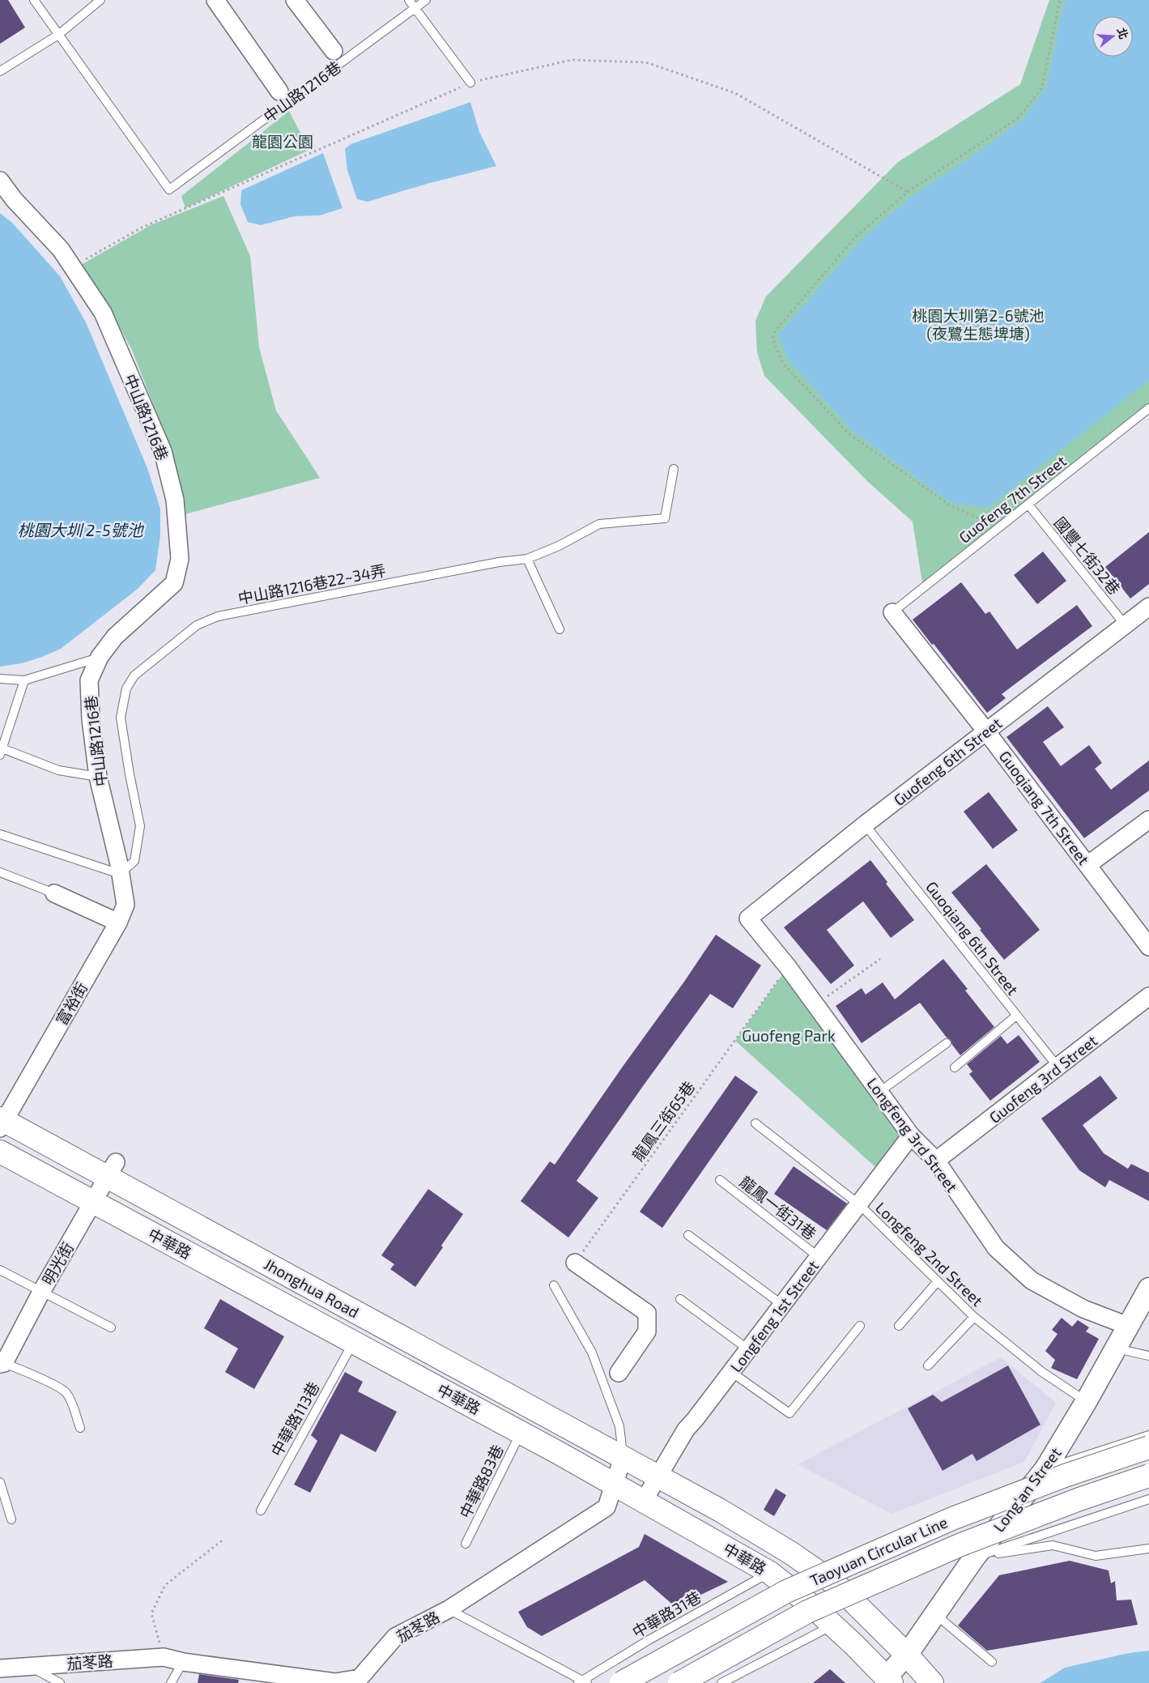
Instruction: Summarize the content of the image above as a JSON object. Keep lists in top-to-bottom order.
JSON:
{
  "streets": {
    "main road": ["中華路", "Jhonghua Road", "Taoyuan Circular Line"],
    "street": [
      "中山路1216巷",
      "Guofeng 6th Street",
      "Guoqiang 7th Street",
      "富裕街",
      "Guofeng 3rd Street",
      "Longfeng 3rd Street",
      "明光街",
      "Longfeng 1st Street",
      "Long'an Street",
      "茄苳路"
    ],
    "lane": [
      "Guofeng 7th Street",
      "國豐七街32巷",
      "中山路1216巷22~34弄",
      "Guoqiang 6th Street",
      "龍鳳一街31巷",
      "Longfeng 2nd Street",
      "中華路113巷",
      "中華路83巷",
      "中華路31巷"
    ],
    "path": ["龍鳳三街65巷"]
  },
  "crossings": [
    ["中山路1216巷", "中山路1216巷22~34弄"],
    ["中山路1216巷", "富裕街"],
    ["Guofeng 7th Street", "國豐七街32巷"],
    ["Guofeng 7th Street", "Guoqiang 7th Street"],
    ["國豐七街32巷", "Guofeng 6th Street"],
    ["中山路1216巷22~34弄", "富裕街"],
    ["Guofeng 6th Street", "Guoqiang 7th Street"],
    ["Guofeng 6th Street", "Guoqiang 6th Street"],
    ["Guofeng 6th Street", "Longfeng 3rd Street"],
    ["Guoqiang 6th Street", "Guofeng 3rd Street"],
    ["富裕街", "Jhonghua Road"],
    ["Guofeng 3rd Street", "Longfeng 3rd Street"],
    ["龍鳳三街65巷", "Longfeng 3rd Street"],
    ["Longfeng 3rd Street", "Longfeng 1st Street"],
    ["Longfeng 3rd Street", "Long'an Street"],
    ["龍鳳一街31巷", "Longfeng 1st Street"],
    ["中華路", "明光街"],
    ["中華路", "Jhonghua Road"],
    ["中華路", "Longfeng 1st Street"],
    ["中華路", "中華路113巷"],
    ["中華路", "中華路83巷"],
    ["中華路", "Long'an Street"],
    ["中華路", "中華路31巷"],
    ["中華路", "茄苳路"],
    ["Longfeng 2nd Street", "Longfeng 1st Street"],
    ["Longfeng 2nd Street", "Long'an Street"],
    ["明光街", "Jhonghua Road"],
    ["Jhonghua Road", "茄苳路"]
  ],
  "water": ["桃園大圳 2-5號池"],
  "parks": ["龍園公園", "桃園大圳第2-6號池 (夜鷺生態埤塘)", "Guofeng Park"],
  "north": "right"
}
